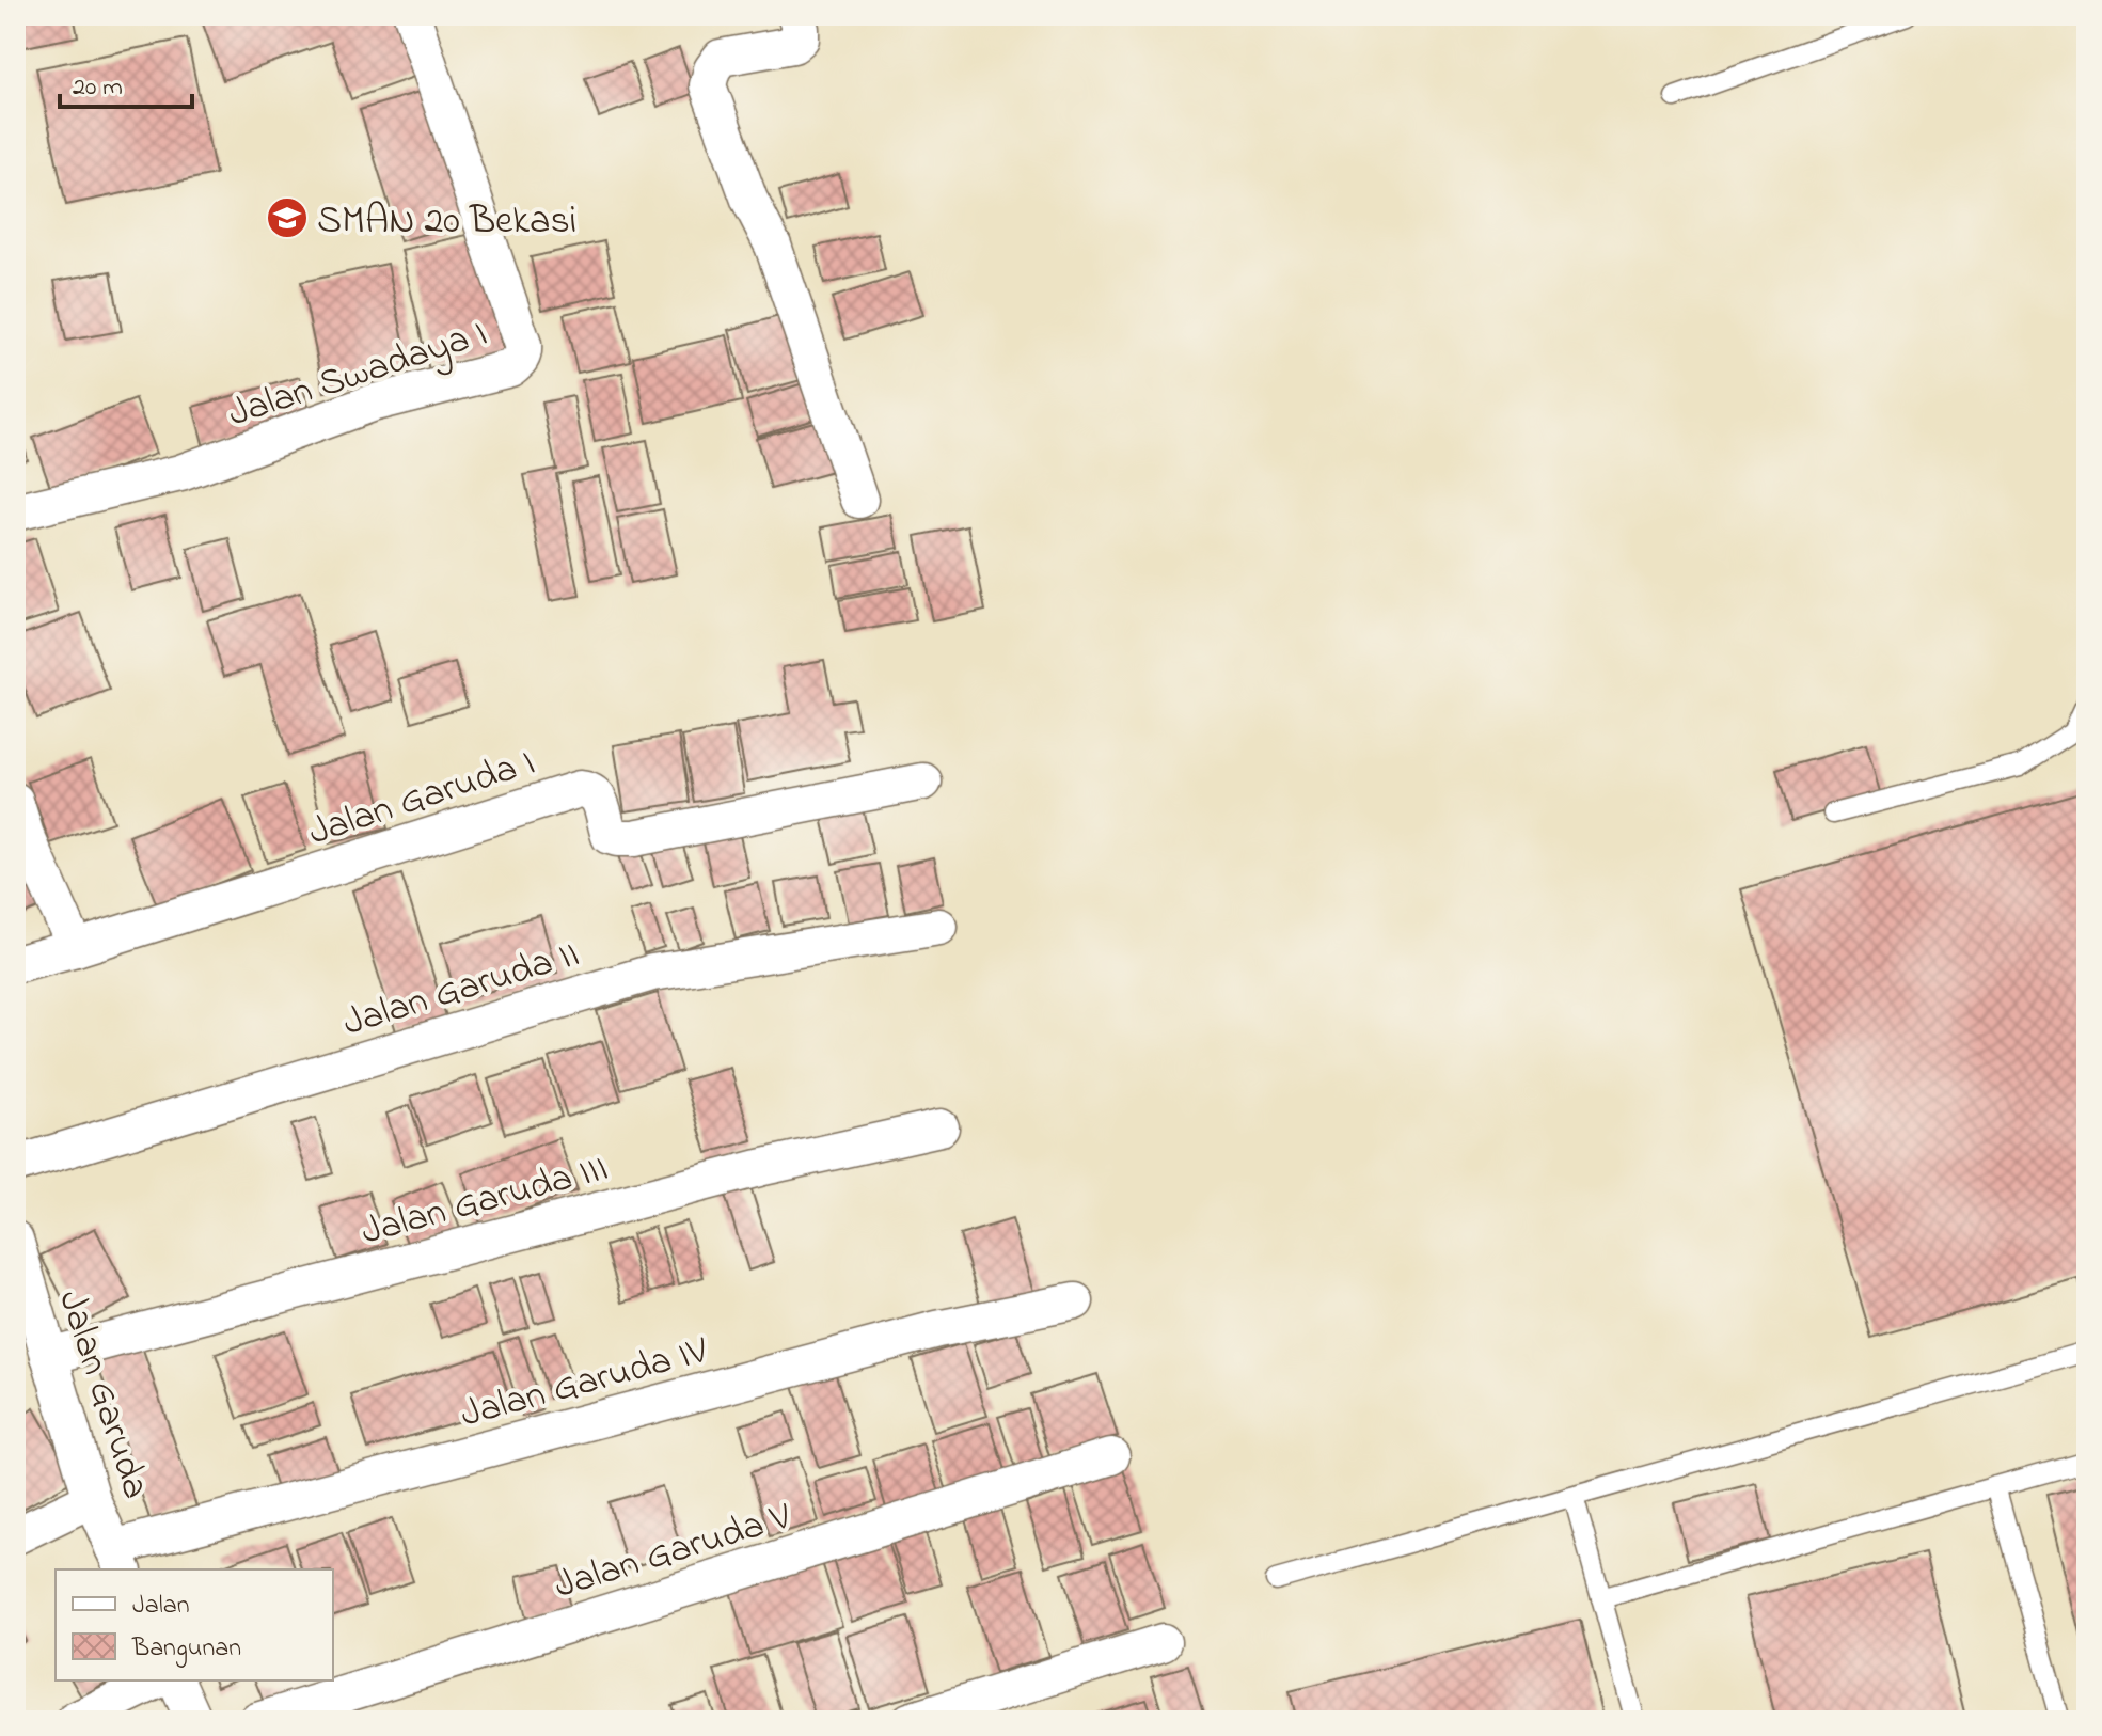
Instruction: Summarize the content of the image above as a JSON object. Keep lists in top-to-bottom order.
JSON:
{
  "streets": {
    "street": [
      "Jalan Swadaya I",
      "Jalan Garuda I",
      "Jalan Garuda II",
      "Jalan Garuda III",
      "Jalan Garuda IV",
      "Jalan Garuda",
      "Jalan Garuda V"
    ]
  },
  "crossings": [
    ["Jalan Garuda III", "Jalan Garuda"],
    ["Jalan Garuda IV", "Jalan Garuda"]
  ],
  "places": {
    "school or university": ["SMAN 20 Bekasi"]
  },
  "legend": ["Jalan", "Bangunan"],
  "scale_bar": "20 m"
}
